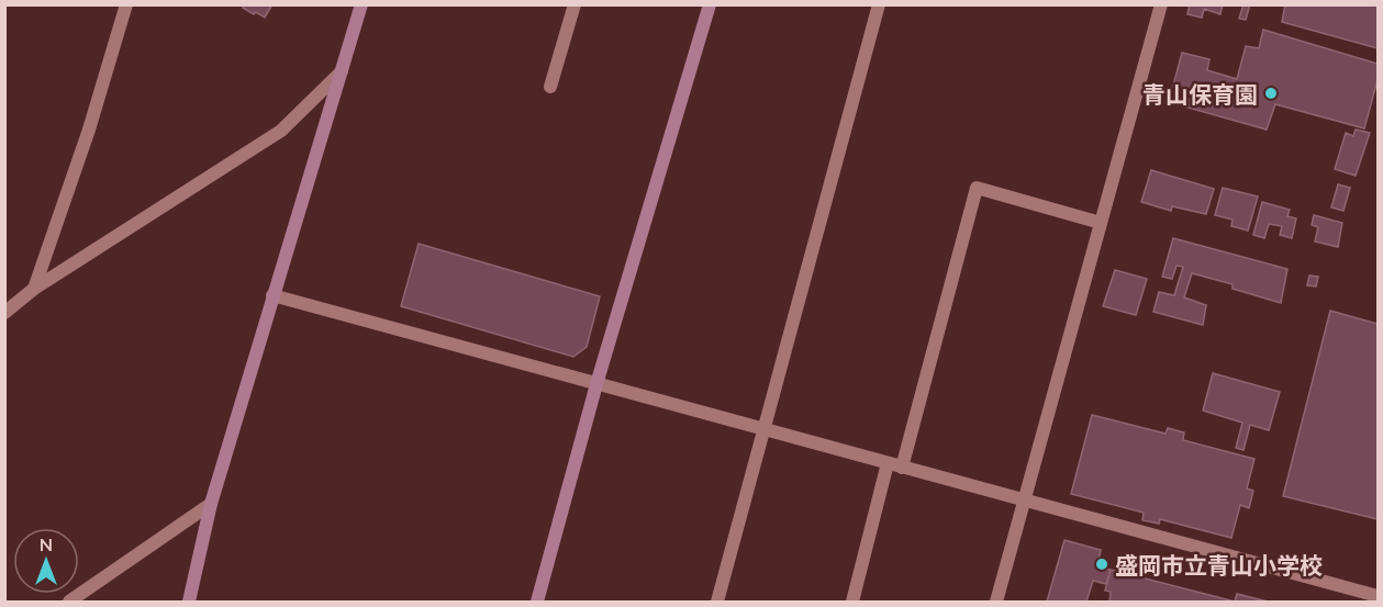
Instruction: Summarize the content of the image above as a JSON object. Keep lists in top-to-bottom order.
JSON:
{
  "places": ["青山保育園", "盛岡市立青山小学校"],
  "north": "top"
}
